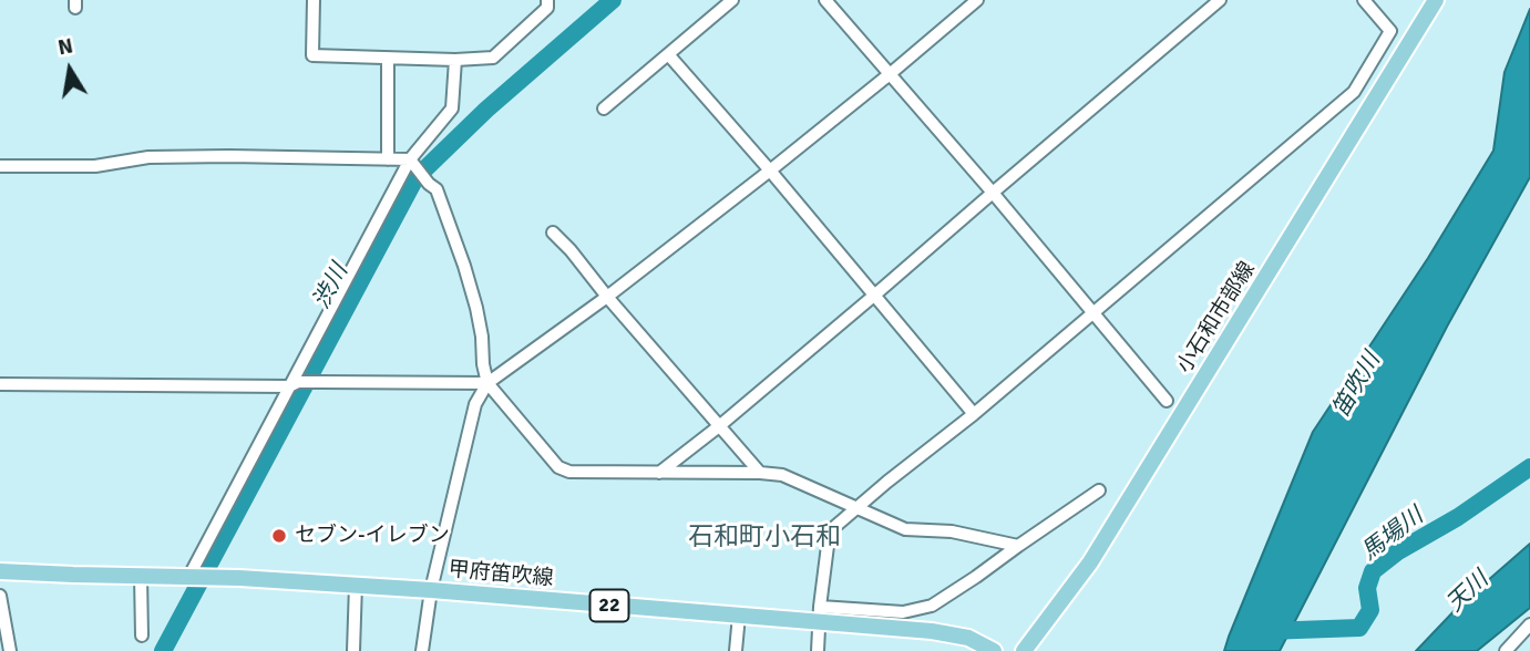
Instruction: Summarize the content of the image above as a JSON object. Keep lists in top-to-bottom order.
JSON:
{
  "streets": {
    "main road": ["小石和市部線", "甲府笛吹線", "22"]
  },
  "districts": ["石和町小石和"],
  "water": [
    "渋川",
    "笛吹川",
    "馬場川",
    "天川"
  ],
  "places": ["セブン-イレブン"],
  "north": "top"
}
